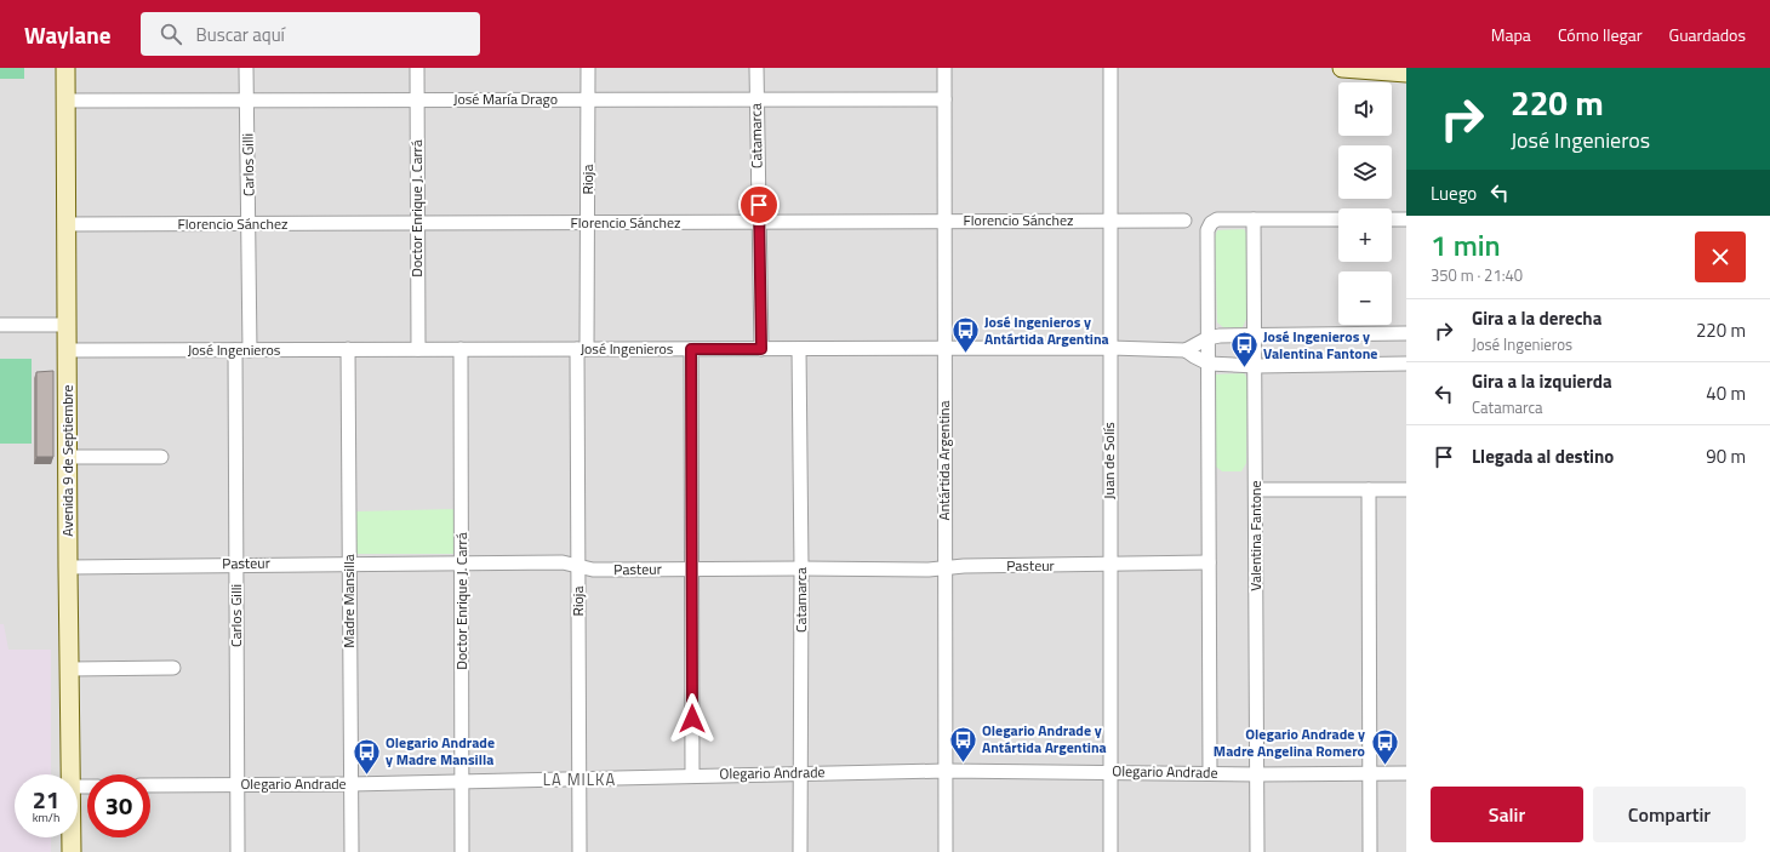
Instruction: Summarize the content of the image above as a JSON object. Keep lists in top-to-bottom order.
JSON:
{
  "streets": {
    "street": [
      "José María Drago",
      "Catamarca",
      "Carlos Gilli",
      "Rioja",
      "Doctor Enrique J. Carrá",
      "Florencio Sánchez",
      "José Ingenieros",
      "Avenida 9 de Septiembre",
      "Antártida Argentina",
      "Juan de Solís",
      "Valentina Fantone",
      "Pasteur",
      "Madre Mansilla",
      "Olegario Andrade"
    ]
  },
  "crossings": [
    ["José María Drago", "Catamarca"],
    ["José María Drago", "Carlos Gilli"],
    ["José María Drago", "Rioja"],
    ["José María Drago", "Doctor Enrique J. Carrá"],
    ["José María Drago", "Avenida 9 de Septiembre"],
    ["José María Drago", "Antártida Argentina"],
    ["Catamarca", "Florencio Sánchez"],
    ["Catamarca", "José Ingenieros"],
    ["Catamarca", "Pasteur"],
    ["Catamarca", "Olegario Andrade"],
    ["Carlos Gilli", "Florencio Sánchez"],
    ["Carlos Gilli", "José Ingenieros"],
    ["Carlos Gilli", "Pasteur"],
    ["Carlos Gilli", "Olegario Andrade"],
    ["Rioja", "Florencio Sánchez"],
    ["Rioja", "José Ingenieros"],
    ["Rioja", "Pasteur"],
    ["Rioja", "Olegario Andrade"],
    ["Doctor Enrique J. Carrá", "Florencio Sánchez"],
    ["Doctor Enrique J. Carrá", "José Ingenieros"],
    ["Doctor Enrique J. Carrá", "Pasteur"],
    ["Doctor Enrique J. Carrá", "Olegario Andrade"],
    ["Florencio Sánchez", "Avenida 9 de Septiembre"],
    ["Florencio Sánchez", "Antártida Argentina"],
    ["Florencio Sánchez", "Juan de Solís"],
    ["José Ingenieros", "Avenida 9 de Septiembre"],
    ["José Ingenieros", "Antártida Argentina"],
    ["José Ingenieros", "Juan de Solís"],
    ["José Ingenieros", "Madre Mansilla"],
    ["Avenida 9 de Septiembre", "Pasteur"],
    ["Antártida Argentina", "Pasteur"],
    ["Antártida Argentina", "Olegario Andrade"],
    ["Juan de Solís", "Pasteur"],
    ["Juan de Solís", "Olegario Andrade"],
    ["Valentina Fantone", "Olegario Andrade"],
    ["Pasteur", "Madre Mansilla"],
    ["Madre Mansilla", "Olegario Andrade"]
  ],
  "districts": ["LA MILKA"],
  "places": {
    "bus stop": [
      "José Ingenieros y Antártida Argentina",
      "José Ingenieros y Valentina Fantone",
      "Olegario Andrade y Antártida Argentina",
      "Olegario Andrade y Madre Angelina Romero",
      "Olegario Andrade y Madre Mansilla"
    ]
  },
  "page": {
    "header": "Waylane",
    "search": "Buscar aquí",
    "nav": ["Mapa", "Cómo llegar", "Guardados"],
    "turn": ["220 m", "José Ingenieros"],
    "map_buttons": ["+", "−"],
    "then": "Luego",
    "heading": ["1 min", "350 m · 21:40"],
    "list": [
      {
        "name": "Gira a la derecha",
        "note": "José Ingenieros",
        "value": "220 m"
      },
      {
        "name": "Gira a la izquierda",
        "note": "Catamarca",
        "value": "40 m"
      },
      {
        "name": "Llegada al destino",
        "value": "90 m"
      }
    ],
    "speed": "21 km/h",
    "limit": "30",
    "buttons": ["Salir", "Compartir"]
  }
}
